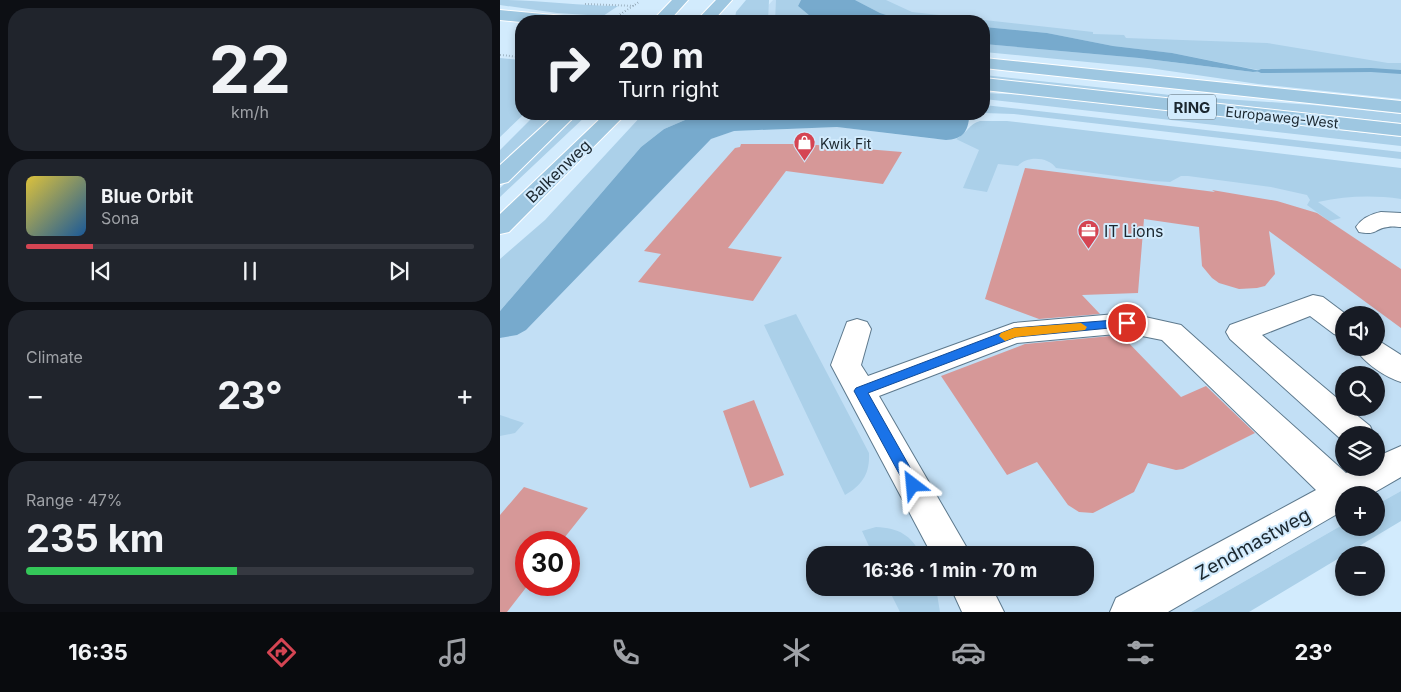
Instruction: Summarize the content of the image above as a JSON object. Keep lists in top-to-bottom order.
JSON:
{
  "streets": {
    "main road": ["RING", "Europaweg-West", "Balkenweg"],
    "street": ["Zendmastweg"]
  },
  "places": {
    "shop": ["Kwik Fit"],
    "office": ["IT Lions"]
  },
  "page": {
    "tile": [
      ["22", "km/h"],
      "Climate",
      ["Range · 47%", "235 km"]
    ],
    "turn": ["20 m", "Turn right"],
    "song": ["Blue Orbit", "Sona"],
    "map_buttons": ["+", "−"],
    "heat": ["−", "23°", "+"],
    "limit": "30",
    "trip": "16:36 · 1 min · 70 m",
    "tabs": ["16:35", "23°"]
  }
}
